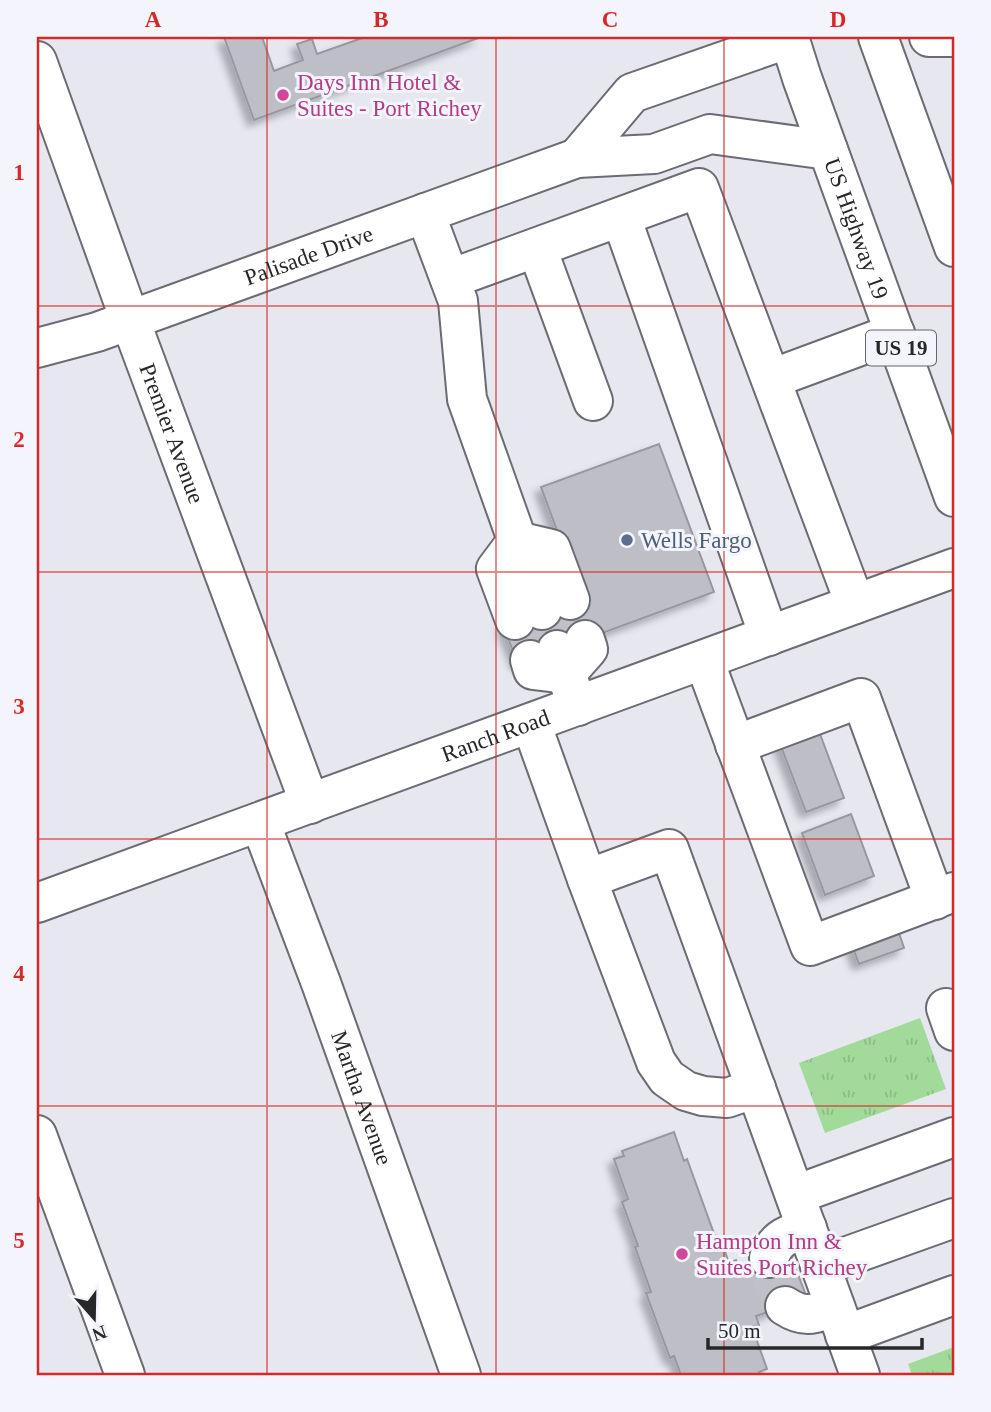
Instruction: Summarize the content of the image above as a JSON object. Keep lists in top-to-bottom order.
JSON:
{
  "streets": {
    "main road": [
      "US Highway 19",
      "Palisade Drive",
      "US 19",
      "Premier Avenue",
      "Ranch Road",
      "Martha Avenue"
    ]
  },
  "crossings": [
    ["US Highway 19", "Palisade Drive"],
    ["Palisade Drive", "Premier Avenue"],
    ["Premier Avenue", "Ranch Road"],
    ["Ranch Road", "Martha Avenue"]
  ],
  "places": ["Days Inn Hotel & Suites - Port Richey", "Wells Fargo", "Hampton Inn & Suites Port Richey"],
  "scale_bar": "50 m",
  "north": "bottom",
  "grid": {
    "columns": [
      "A",
      "B",
      "C",
      "D"
    ],
    "rows": [
      "1",
      "2",
      "3",
      "4",
      "5"
    ]
  }
}
